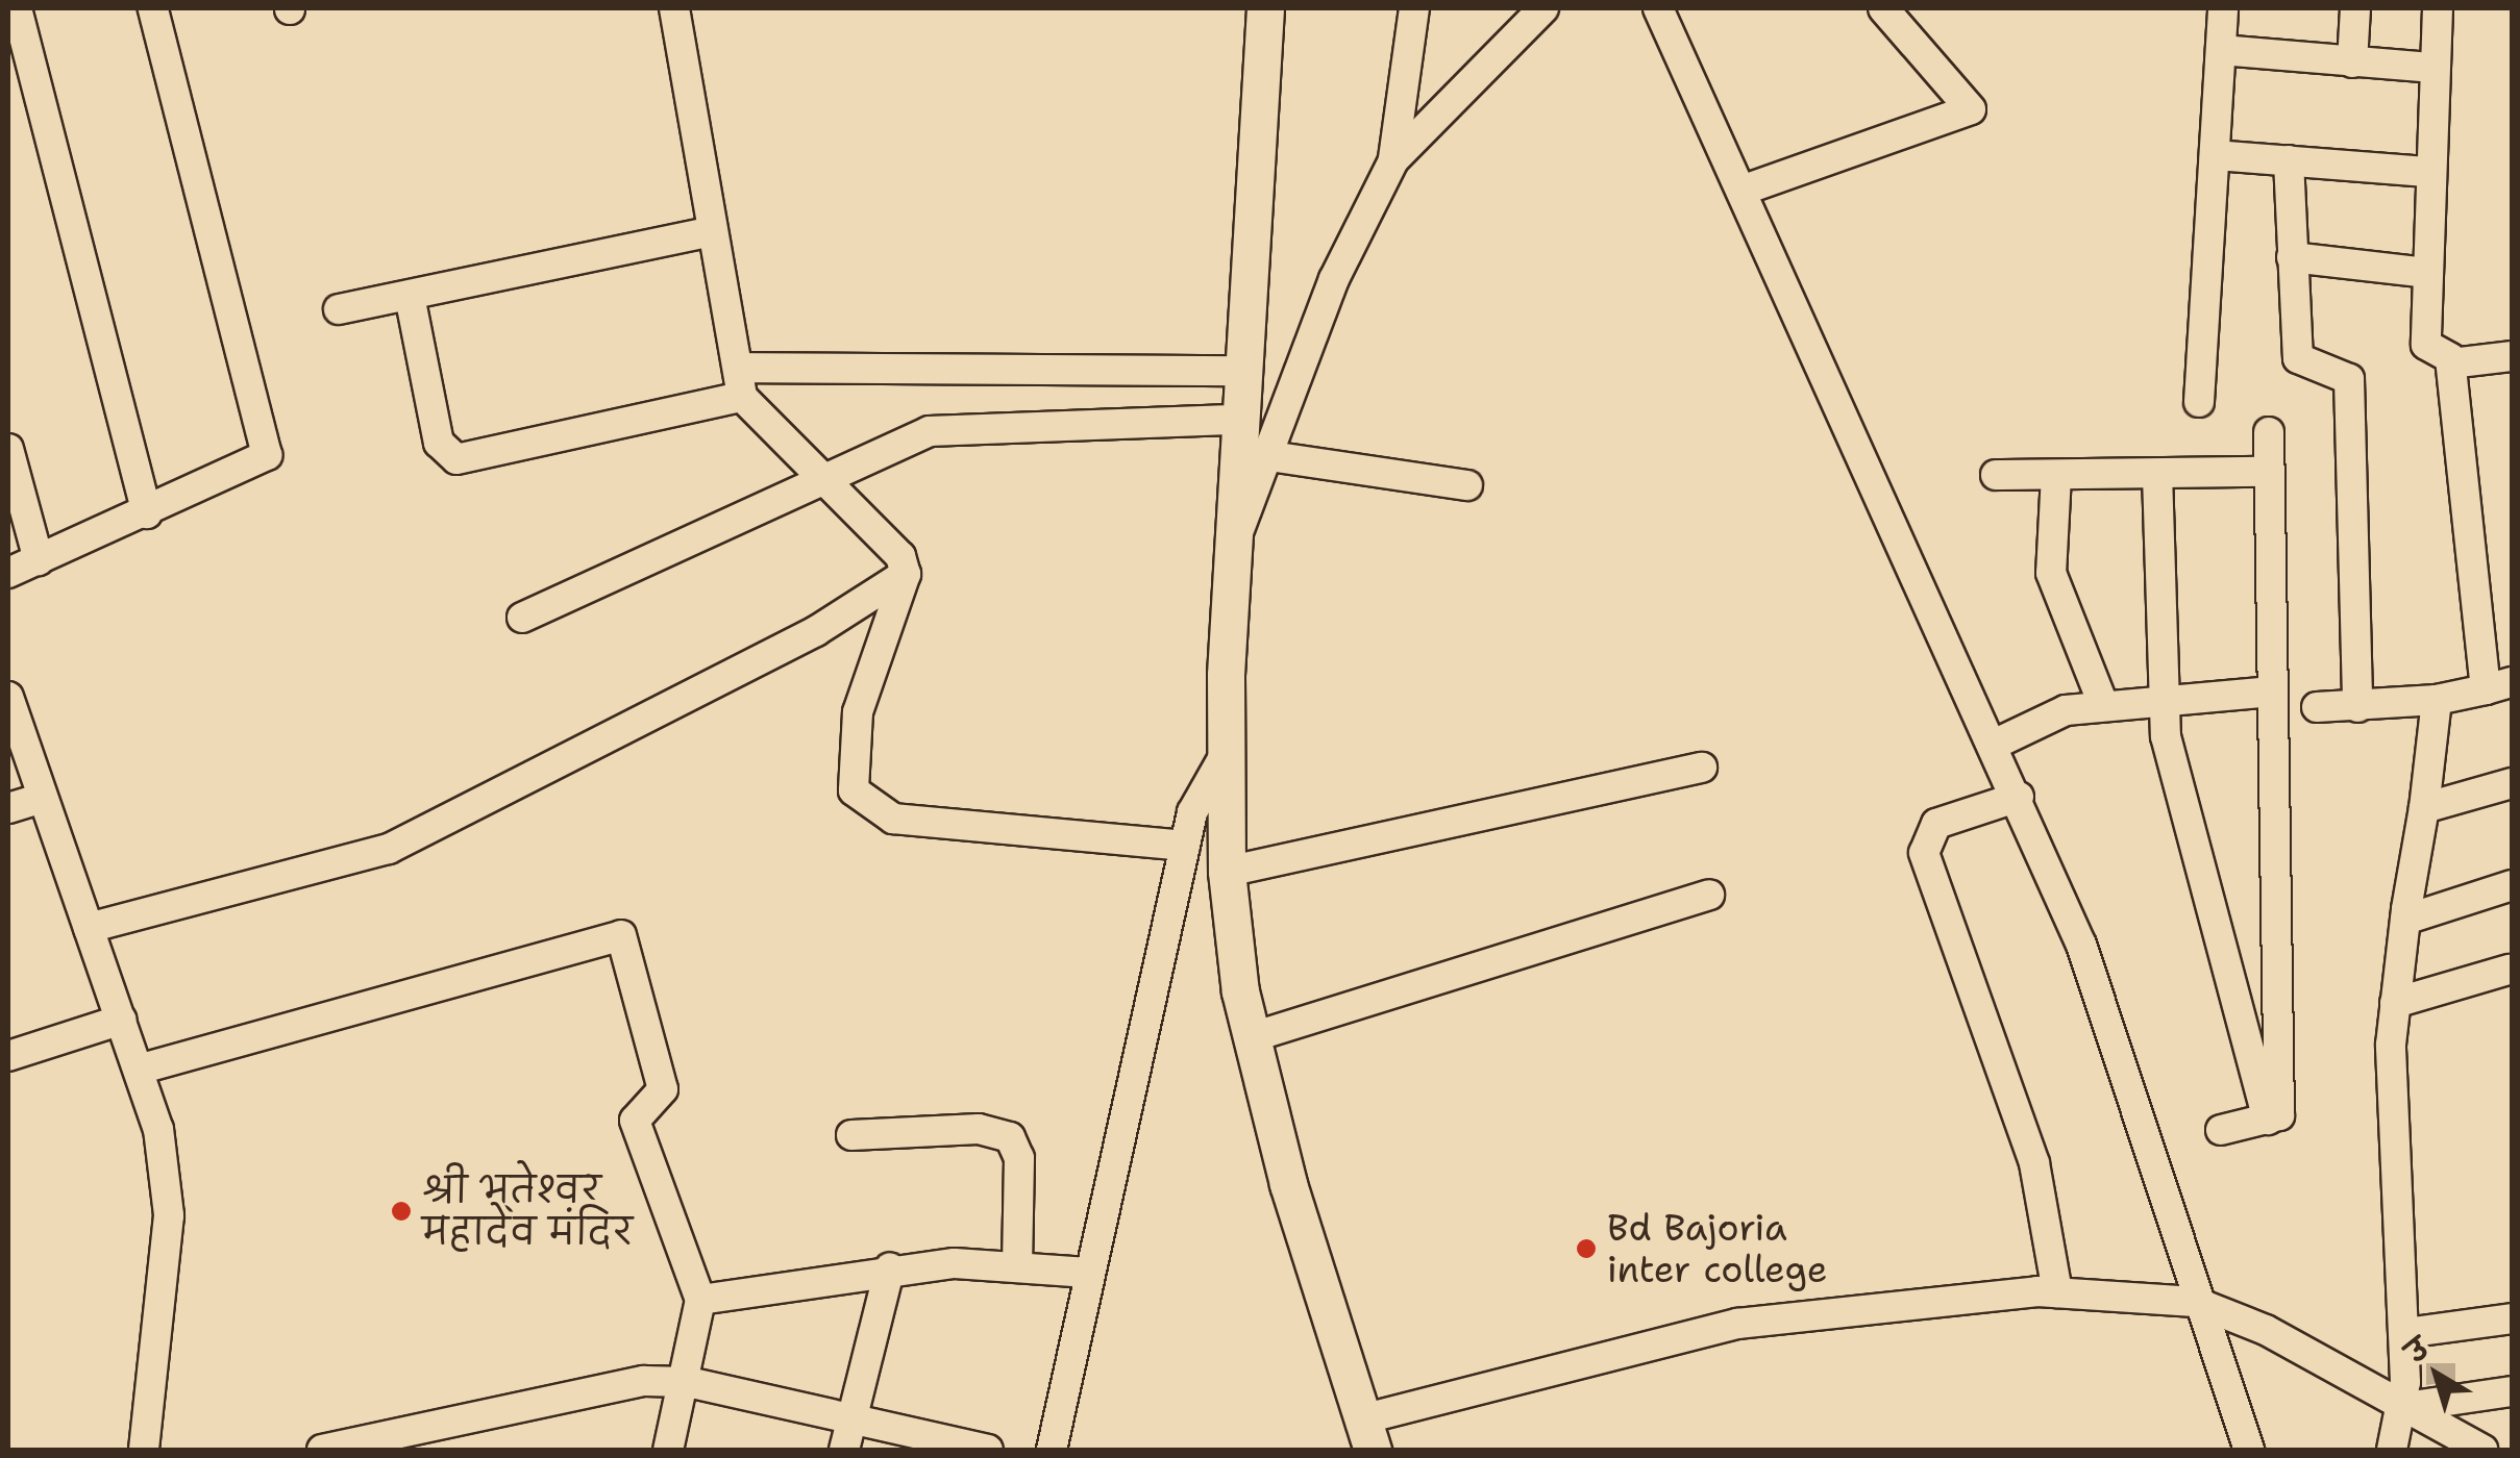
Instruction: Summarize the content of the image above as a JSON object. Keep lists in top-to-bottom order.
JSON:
{
  "places": ["श्री भूतेश्वर महादेव मंदिर", "Bd Bajoria inter college"],
  "north": "top left"
}
